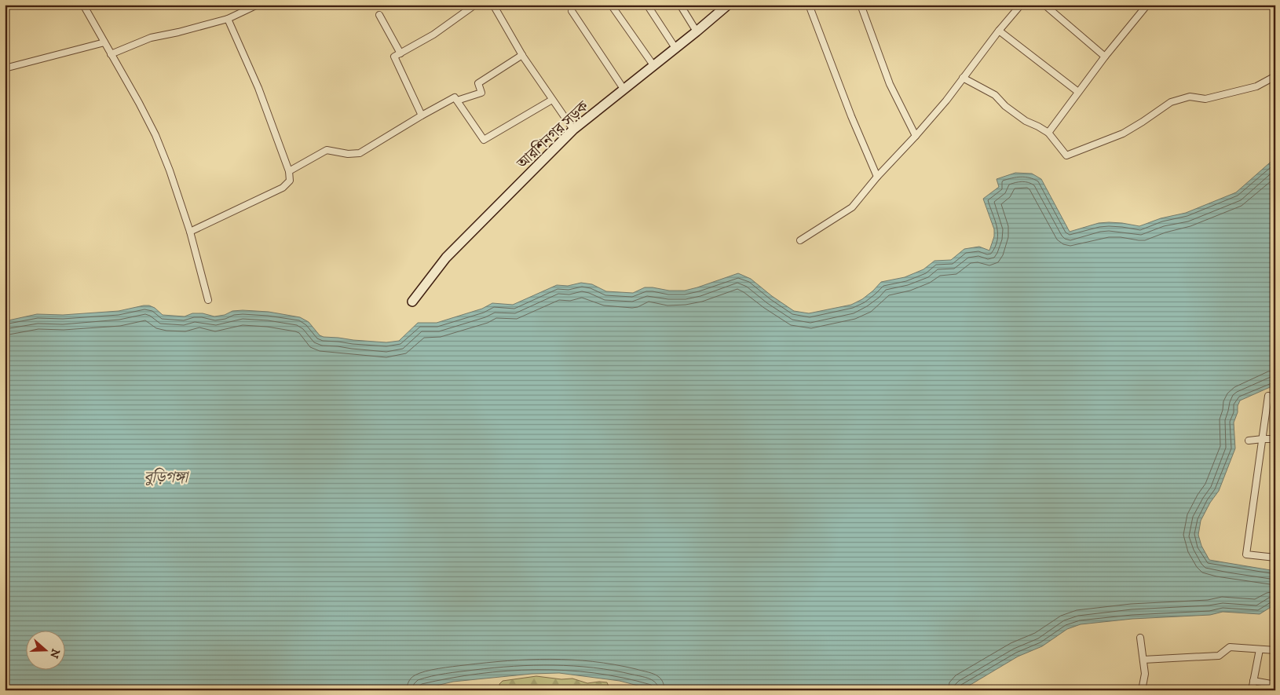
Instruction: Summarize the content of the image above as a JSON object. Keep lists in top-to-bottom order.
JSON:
{
  "streets": {
    "street": ["আরশিনগর সড়ক"]
  },
  "water": ["বুড়িগঙ্গা"],
  "north": "right"
}
